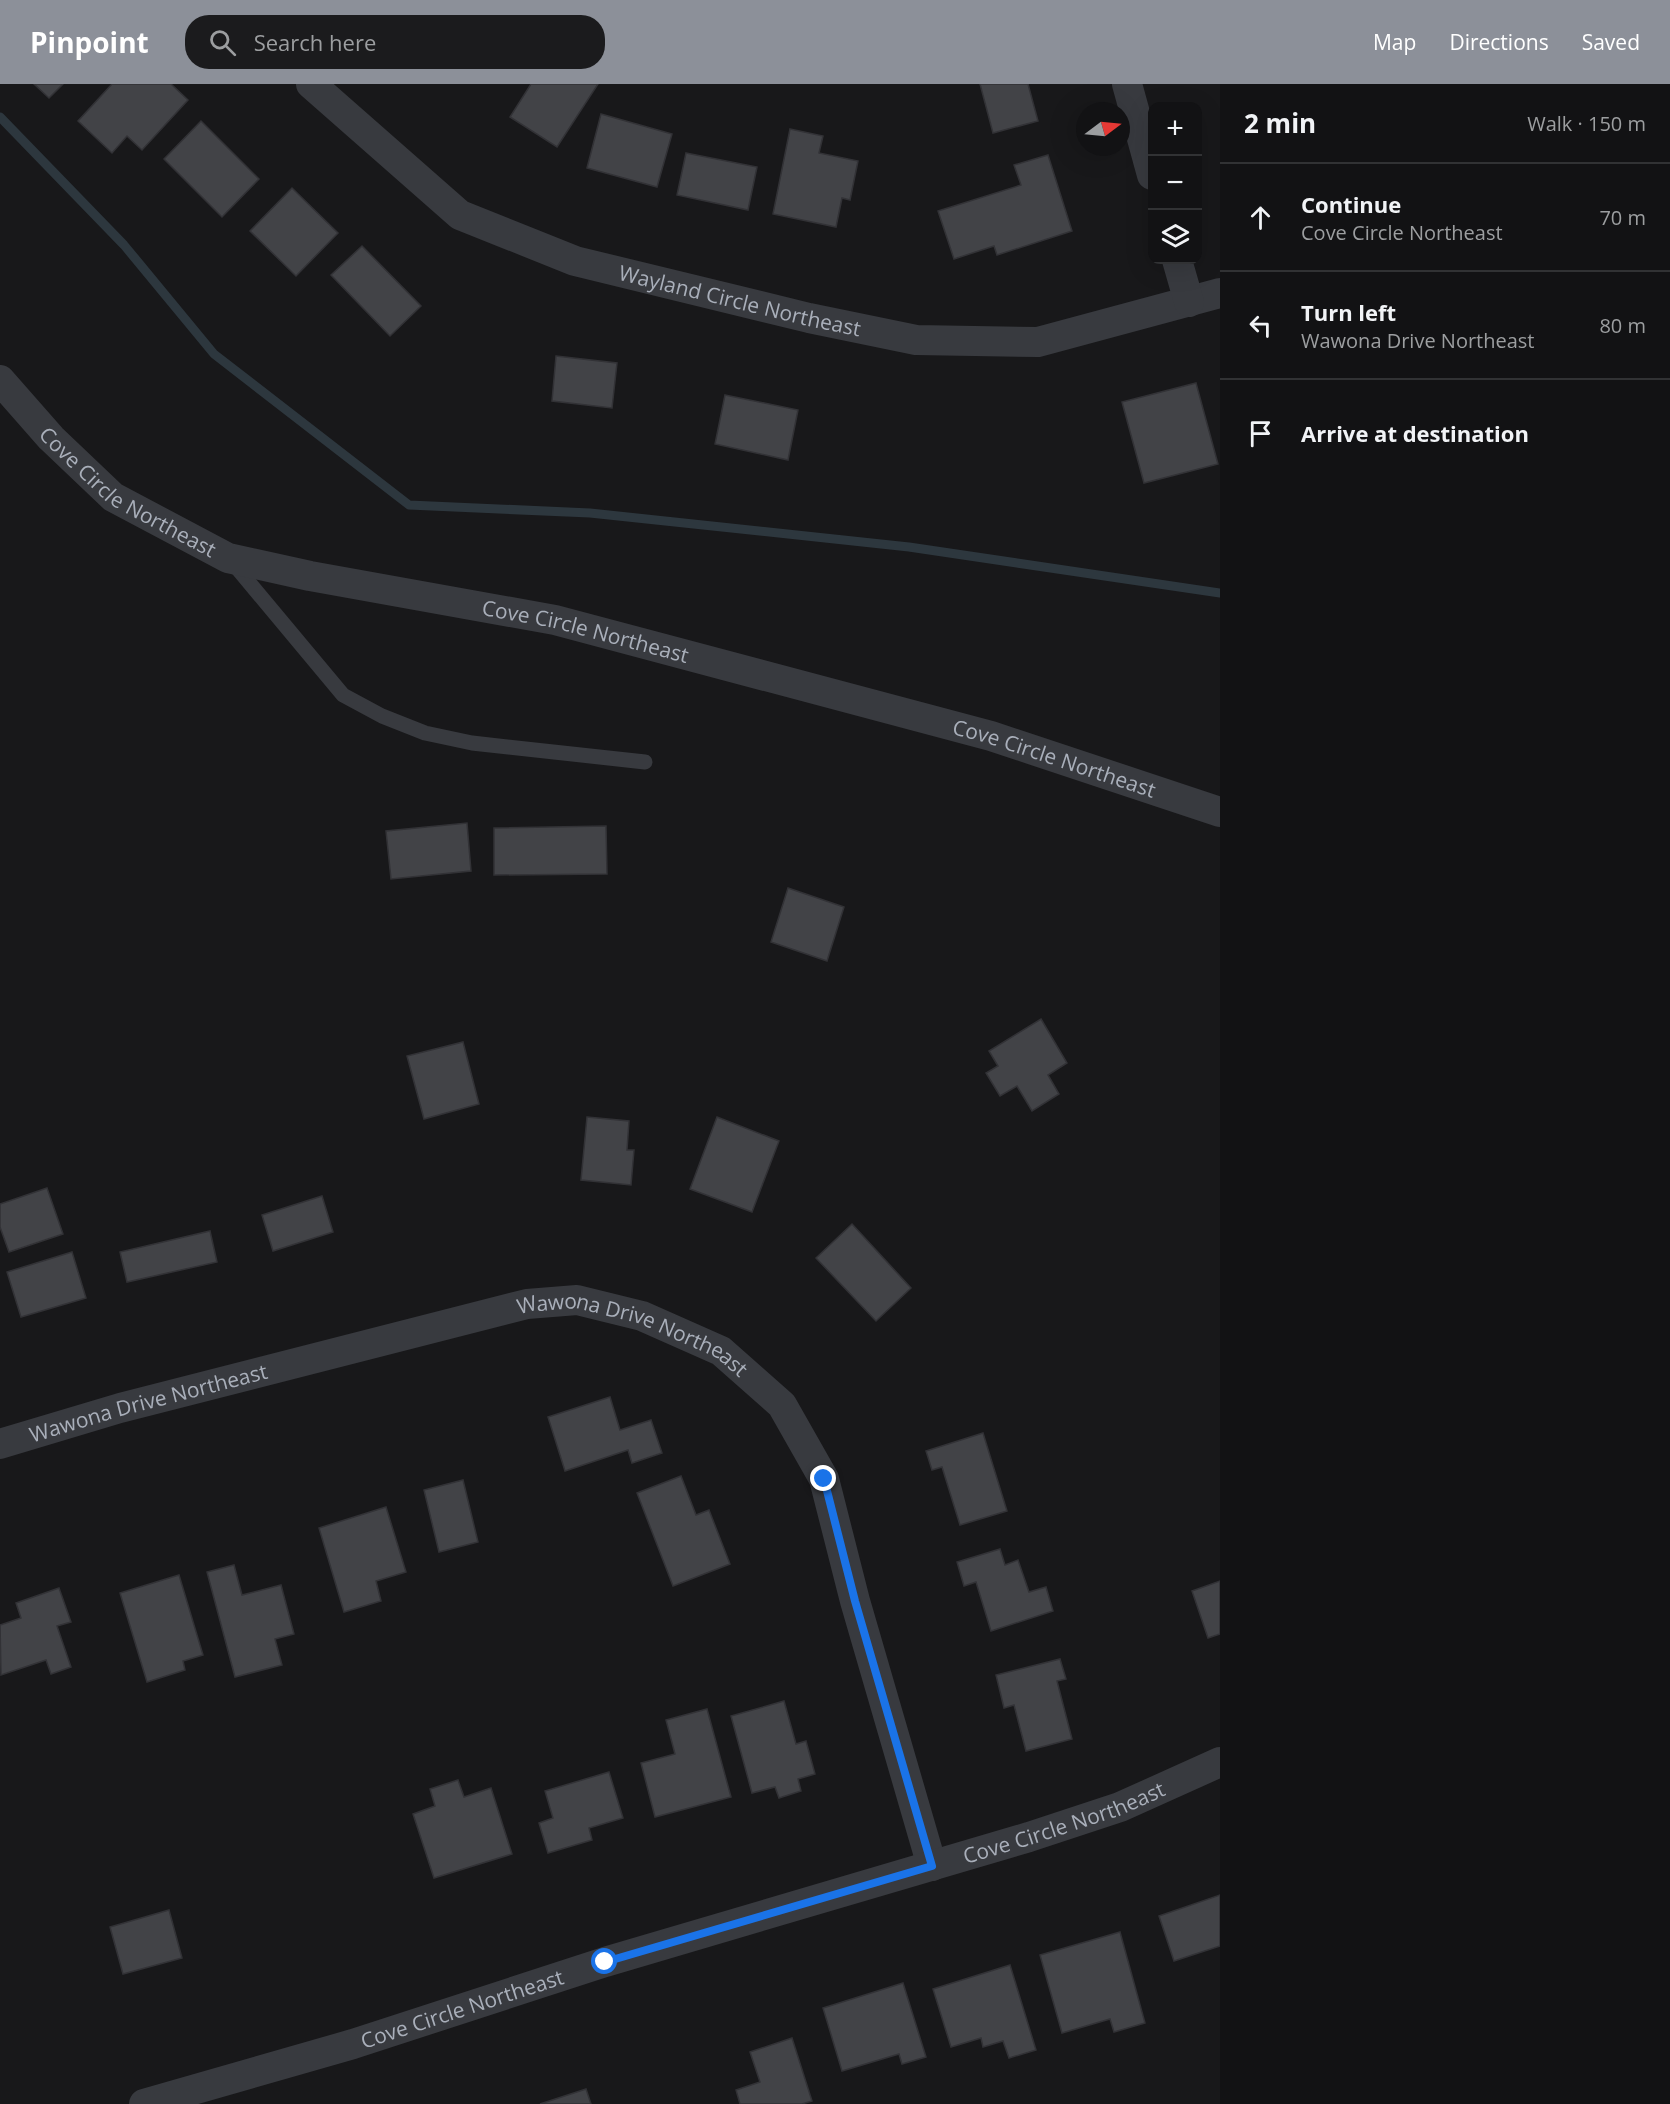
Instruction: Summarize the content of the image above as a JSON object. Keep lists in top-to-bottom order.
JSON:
{
  "streets": {
    "street": ["Wayland Circle Northeast", "Cove Circle Northeast", "Wawona Drive Northeast"]
  },
  "crossings": [
    ["Cove Circle Northeast", "Wawona Drive Northeast"]
  ],
  "north": "right",
  "page": {
    "header": "Pinpoint",
    "search": "Search here",
    "nav": ["Map", "Directions", "Saved"],
    "heading": ["2 min", "Walk · 150 m"],
    "map_buttons": ["+", "−"],
    "list": [
      ["Continue", "Cove Circle Northeast", "70 m"],
      ["Turn left", "Wawona Drive Northeast", "80 m"],
      "Arrive at destination"
    ]
  }
}
